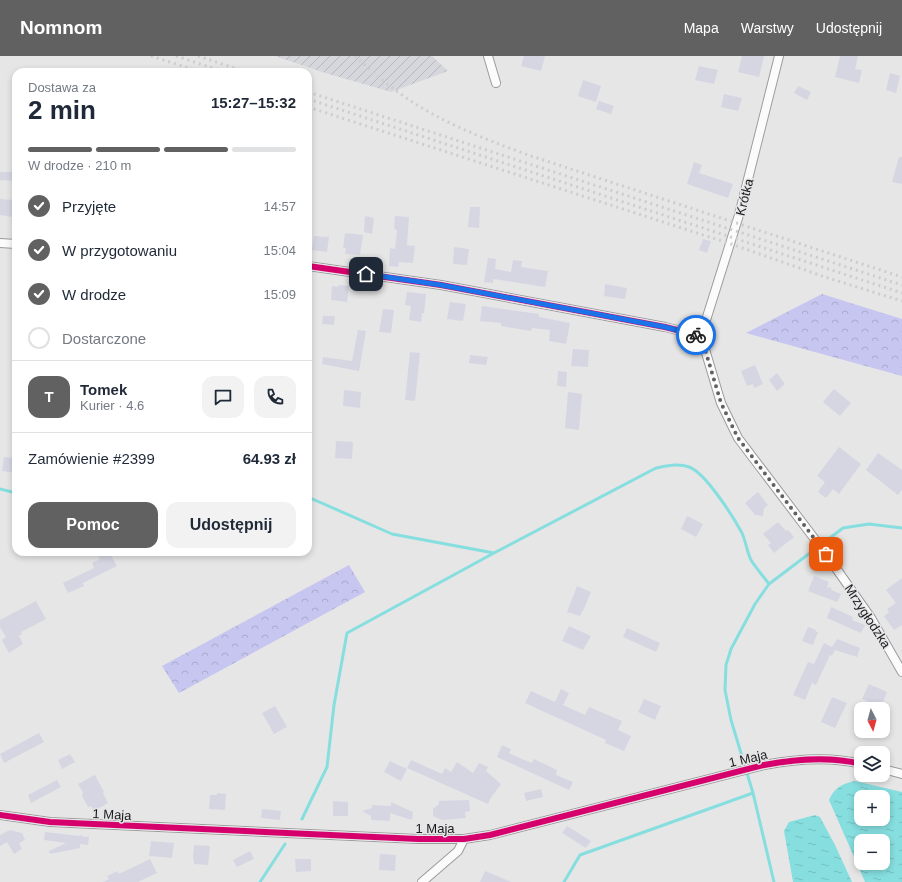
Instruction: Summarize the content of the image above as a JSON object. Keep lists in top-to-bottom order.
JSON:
{
  "streets": {
    "street": ["Krótka", "Mrzygłodzka", "1 Maja"]
  },
  "crossings": [
    ["Krótka", "Mrzygłodzka"]
  ],
  "north": "bottom",
  "page": {
    "header": "Nomnom",
    "nav": ["Mapa", "Warstwy", "Udostępnij"],
    "heading": ["2 min", "Dostawa za", "15:27–15:32"],
    "panel": [
      "Tomek",
      "Kurier · 4.6",
      "Zamówienie #2399",
      "64.93 zł"
    ],
    "bar": "W drodze · 210 m",
    "list": [
      ["Przyjęte", "14:57"],
      ["W przygotowaniu", "15:04"],
      ["W drodze", "15:09"],
      "Dostarczone"
    ],
    "round": "T",
    "buttons": ["Pomoc", "Udostępnij"],
    "map_buttons": ["+", "−"]
  }
}
